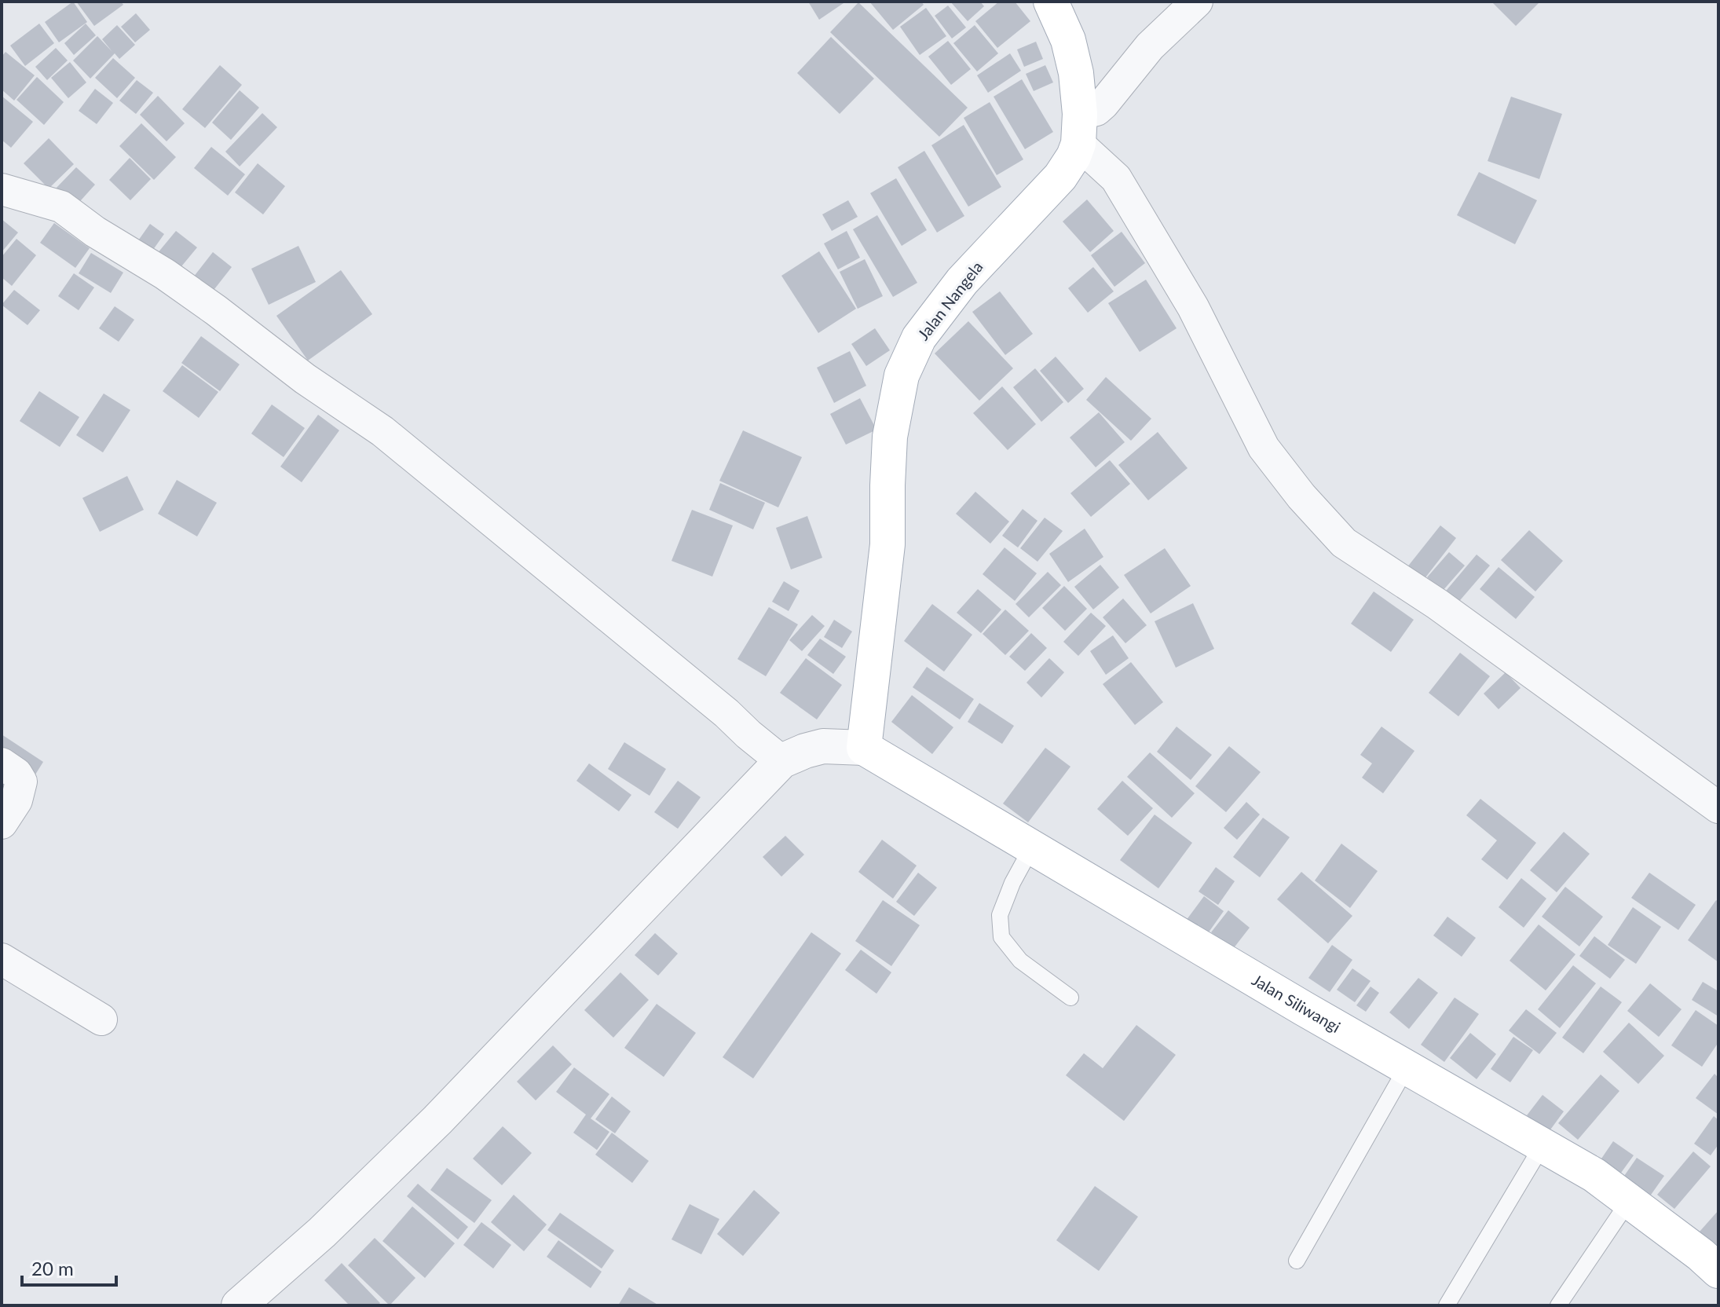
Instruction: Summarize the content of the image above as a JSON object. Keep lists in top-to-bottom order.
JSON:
{
  "streets": {
    "main road": ["Jalan Nangela", "Jalan Siliwangi"]
  },
  "crossings": [
    ["Jalan Nangela", "Jalan Siliwangi"]
  ],
  "scale_bar": "20 m"
}
